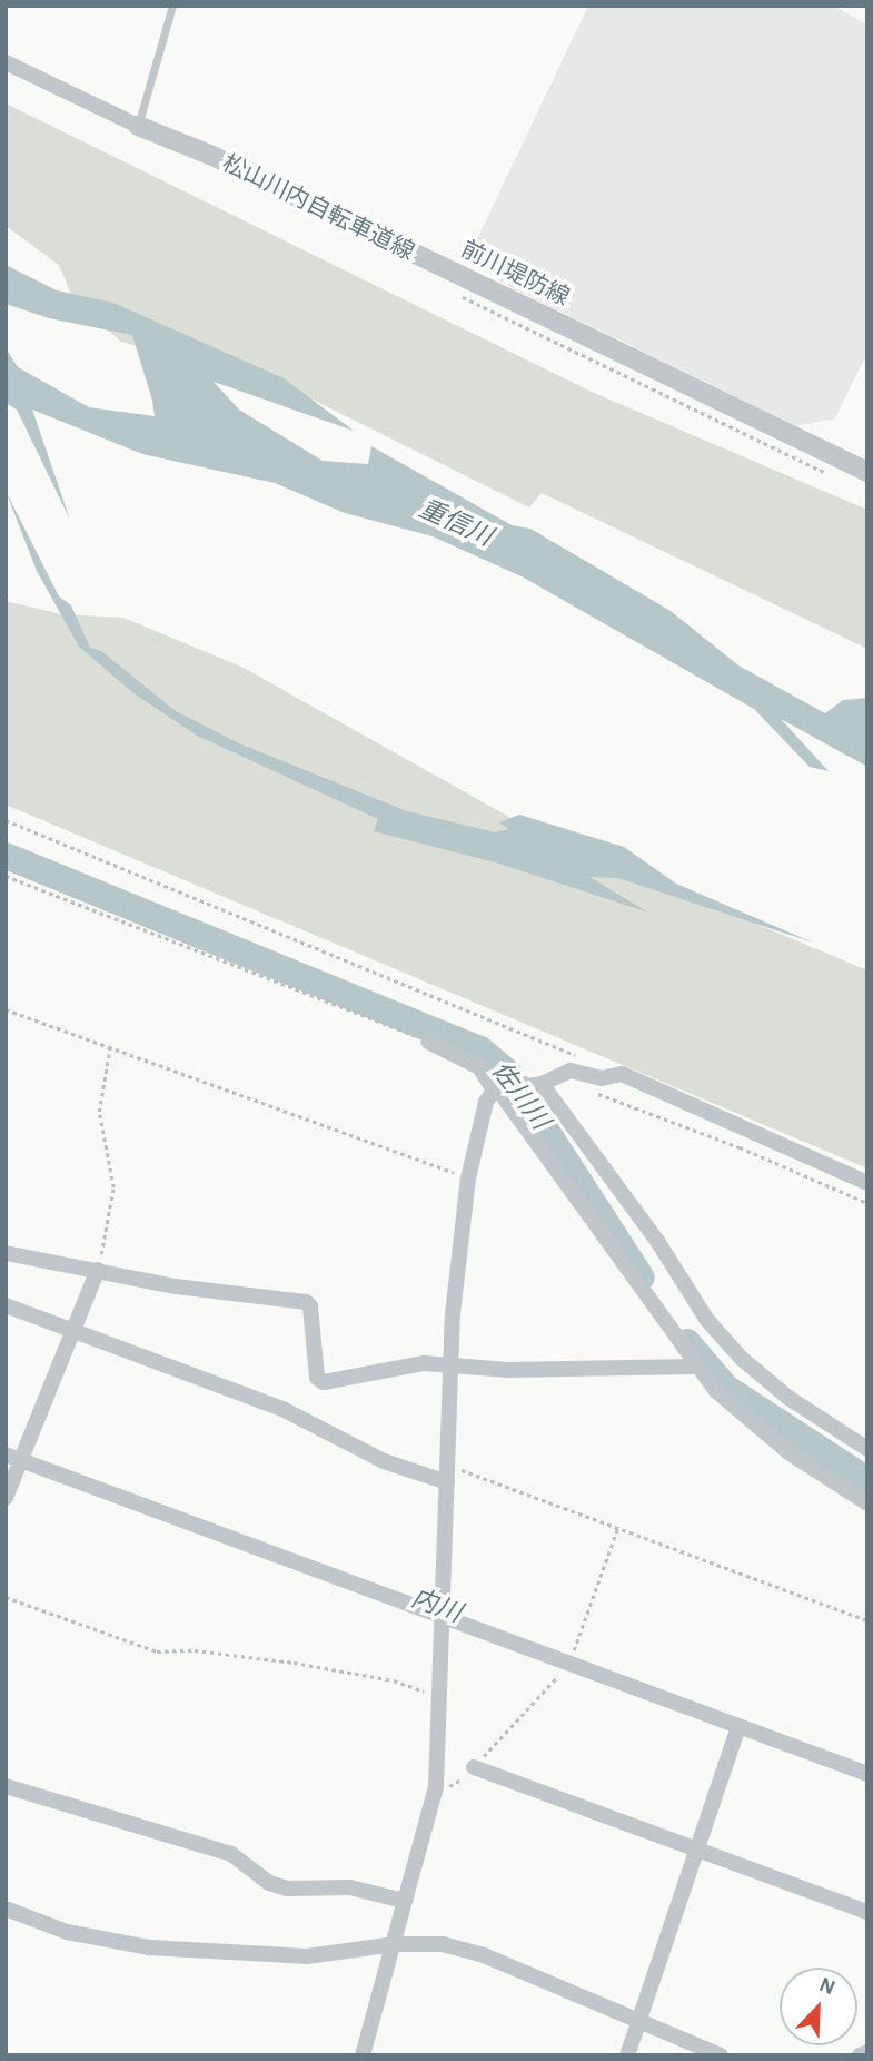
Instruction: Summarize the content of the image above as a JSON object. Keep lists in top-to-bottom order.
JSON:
{
  "streets": {
    "street": ["前川堤防線"]
  },
  "water": ["重信川", "佐川川", "内川"],
  "north": "top right"
}
